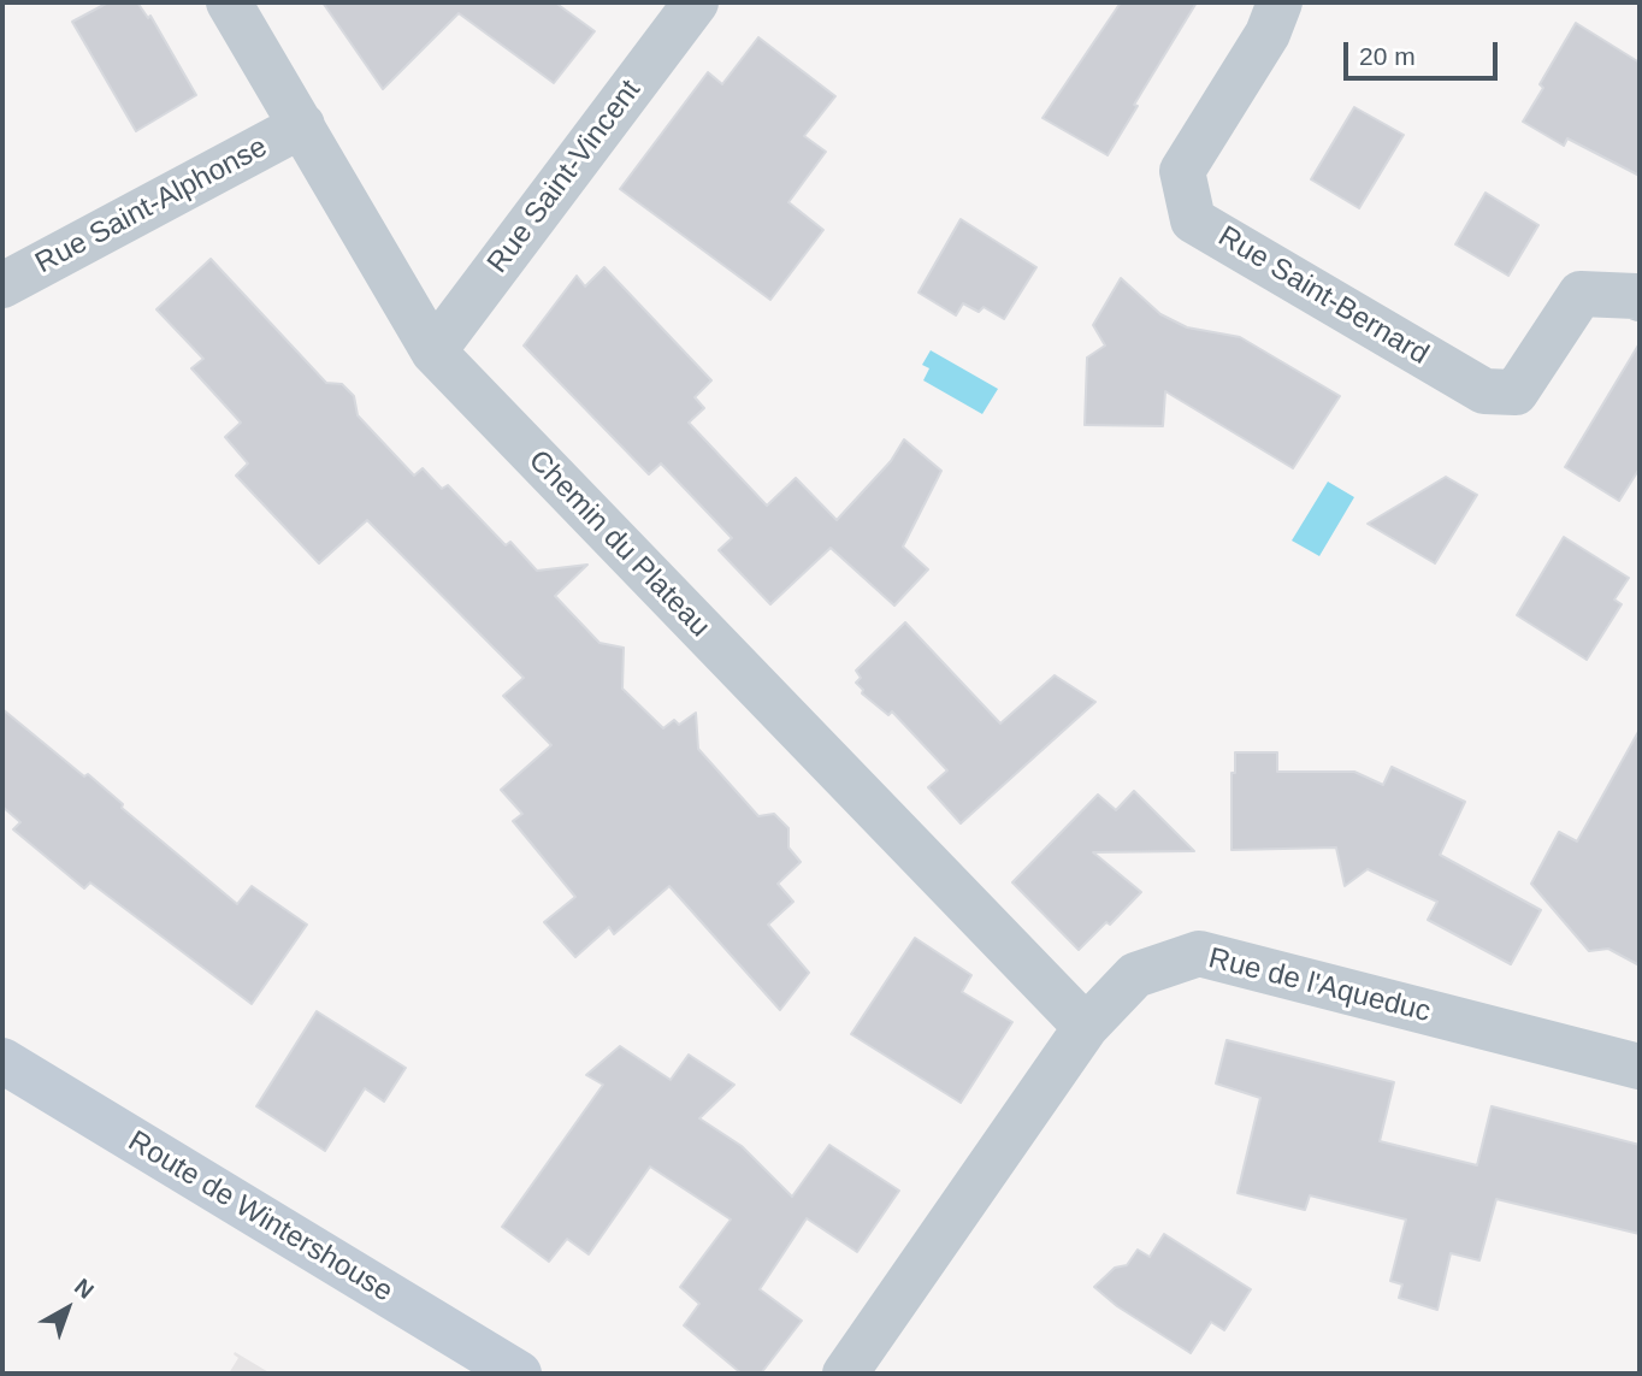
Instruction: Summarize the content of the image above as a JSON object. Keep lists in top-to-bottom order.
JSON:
{
  "streets": {
    "street": [
      "Rue Saint-Vincent",
      "Rue Saint-Alphonse",
      "Rue Saint-Bernard",
      "Chemin du Plateau",
      "Rue de l'Aqueduc",
      "Route de Wintershouse"
    ]
  },
  "crossings": [
    ["Rue Saint-Vincent", "Chemin du Plateau"],
    ["Rue Saint-Alphonse", "Chemin du Plateau"],
    ["Chemin du Plateau", "Rue de l'Aqueduc"]
  ],
  "scale_bar": "20 m",
  "north": "top right"
}
